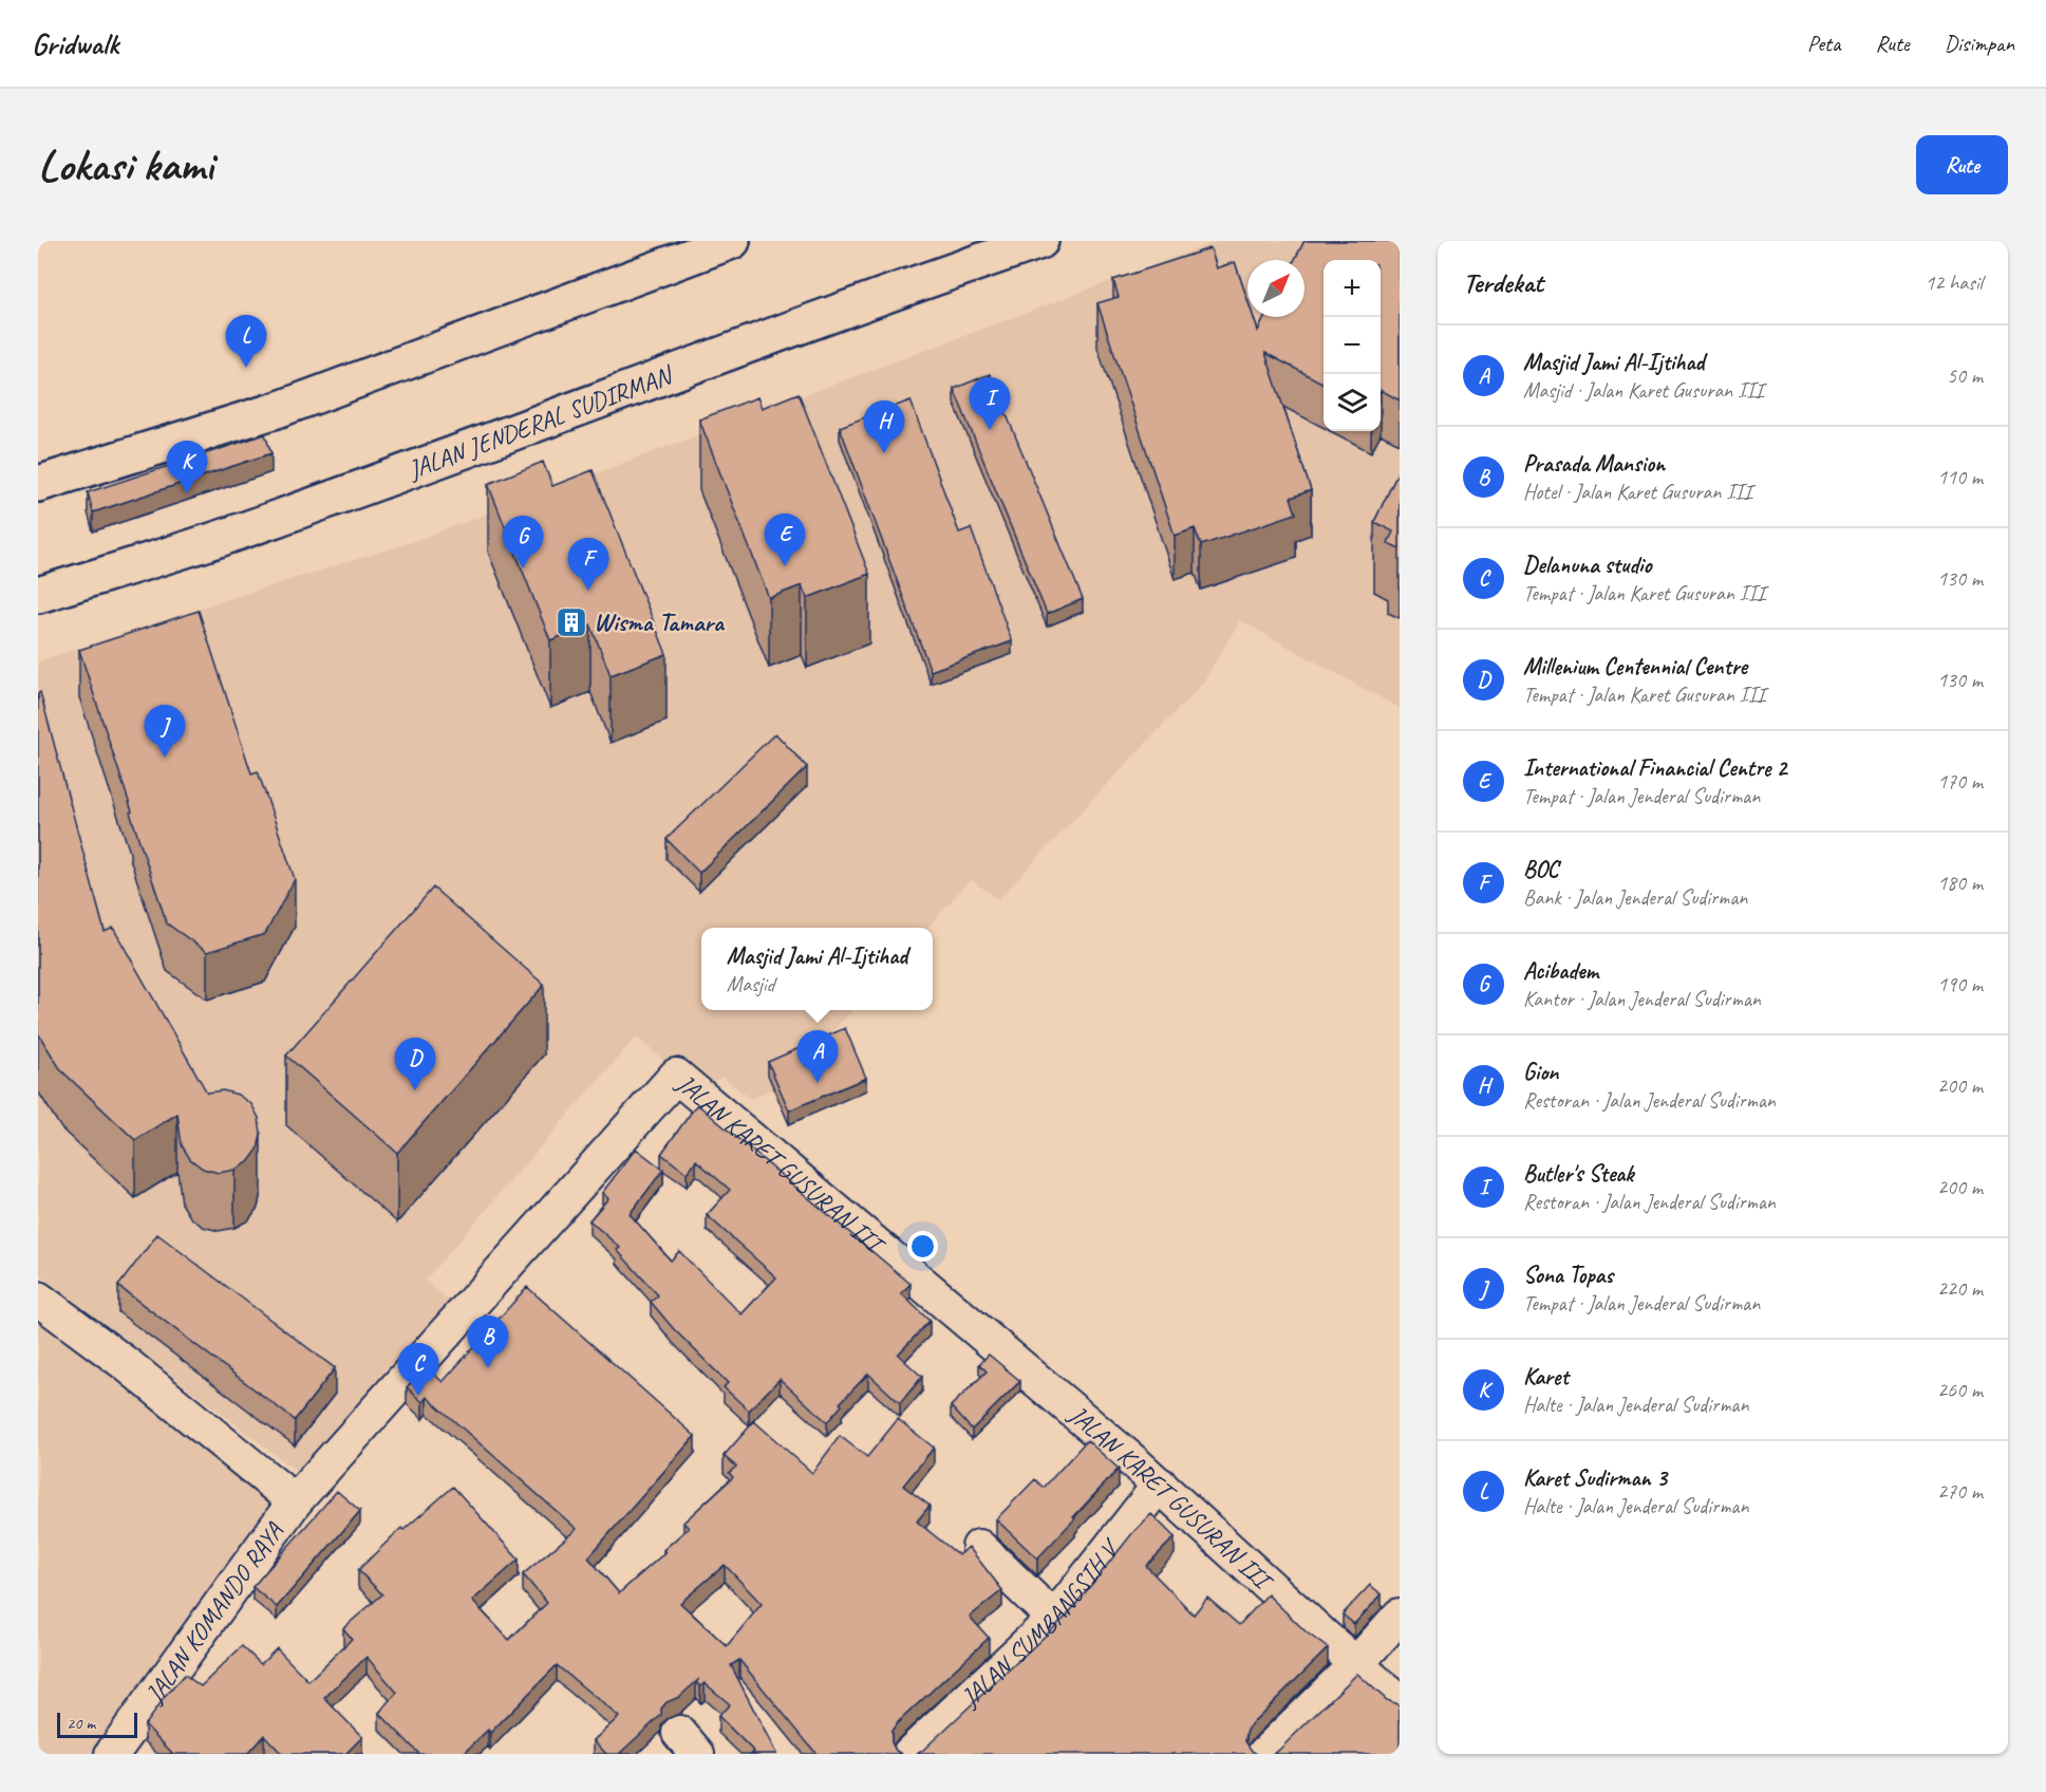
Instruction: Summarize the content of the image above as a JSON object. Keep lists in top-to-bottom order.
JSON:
{
  "streets": {
    "main road": ["JALAN JENDERAL SUDIRMAN"],
    "street": ["JALAN KARET GUSURAN III", "JALAN KOMANDO RAYA", "JALAN SUMBANGSIH V"]
  },
  "crossings": [
    ["JALAN KARET GUSURAN III", "JALAN KOMANDO RAYA"],
    ["JALAN KARET GUSURAN III", "JALAN SUMBANGSIH V"]
  ],
  "places": {
    "building": ["Wisma Tamara"]
  },
  "scale_bar": "20 m",
  "north": "top right",
  "page": {
    "header": "Gridwalk",
    "nav": ["Peta", "Rute", "Disimpan"],
    "buttons": "Rute",
    "title": "Lokasi kami",
    "heading": ["Terdekat", "12 hasil"],
    "map_buttons": ["+", "−"],
    "pins": [
      "L",
      "I",
      "H",
      "K",
      "E",
      "G",
      "F",
      "J",
      "A",
      "D",
      "B",
      "C"
    ],
    "list": [
      {
        "mark": "A",
        "name": "Masjid Jami Al-Ijtihad",
        "note": "Masjid · Jalan Karet Gusuran III",
        "value": "50 m"
      },
      {
        "mark": "B",
        "name": "Prasada Mansion",
        "note": "Hotel · Jalan Karet Gusuran III",
        "value": "110 m"
      },
      {
        "mark": "C",
        "name": "Delanuna studio",
        "note": "Tempat · Jalan Karet Gusuran III",
        "value": "130 m"
      },
      {
        "mark": "D",
        "name": "Millenium Centennial Centre",
        "note": "Tempat · Jalan Karet Gusuran III",
        "value": "130 m"
      },
      {
        "mark": "E",
        "name": "International Financial Centre 2",
        "note": "Tempat · Jalan Jenderal Sudirman",
        "value": "170 m"
      },
      {
        "mark": "F",
        "name": "BOC",
        "note": "Bank · Jalan Jenderal Sudirman",
        "value": "180 m"
      },
      {
        "mark": "G",
        "name": "Acibadem",
        "note": "Kantor · Jalan Jenderal Sudirman",
        "value": "190 m"
      },
      {
        "mark": "H",
        "name": "Gion",
        "note": "Restoran · Jalan Jenderal Sudirman",
        "value": "200 m"
      },
      {
        "mark": "I",
        "name": "Butler's Steak",
        "note": "Restoran · Jalan Jenderal Sudirman",
        "value": "200 m"
      },
      {
        "mark": "J",
        "name": "Sona Topas",
        "note": "Tempat · Jalan Jenderal Sudirman",
        "value": "220 m"
      },
      {
        "mark": "K",
        "name": "Karet",
        "note": "Halte · Jalan Jenderal Sudirman",
        "value": "260 m"
      },
      {
        "mark": "L",
        "name": "Karet Sudirman 3",
        "note": "Halte · Jalan Jenderal Sudirman",
        "value": "270 m"
      }
    ],
    "popup": ["Masjid Jami Al-Ijtihad", "Masjid"],
    "scale": "20 m"
  }
}
